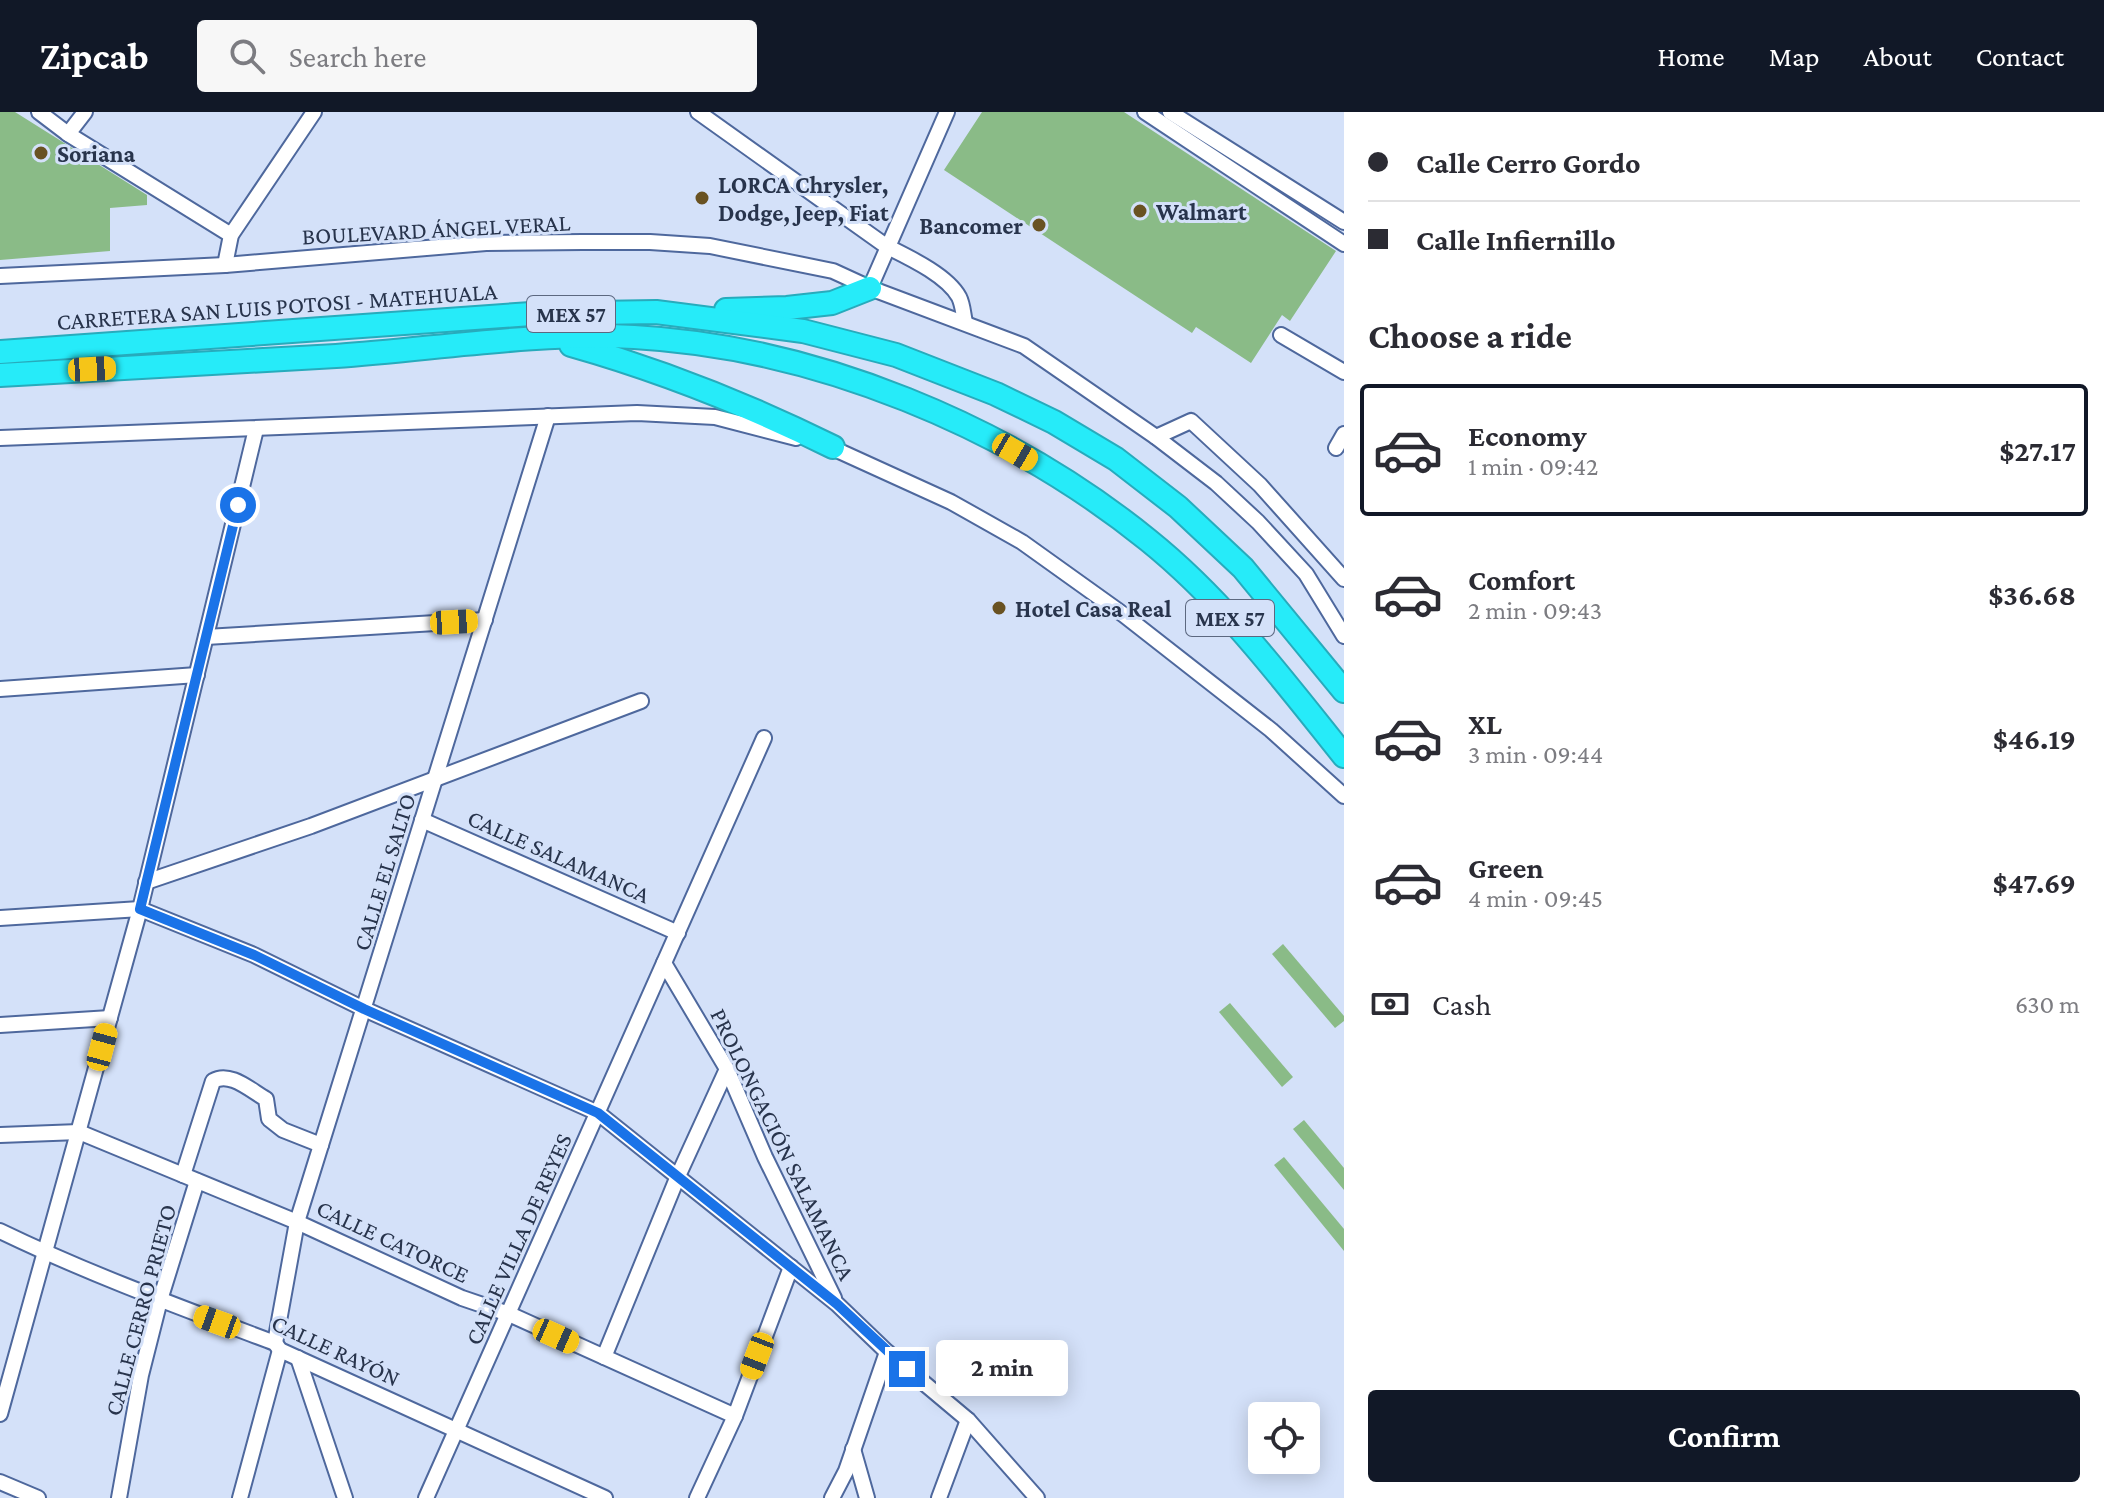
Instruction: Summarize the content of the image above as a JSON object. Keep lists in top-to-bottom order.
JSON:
{
  "streets": {
    "highway": ["CARRETERA SAN LUIS POTOSI - MATEHUALA", "MEX 57"],
    "street": [
      "BOULEVARD ÁNGEL VERAL",
      "CALLE SALAMANCA",
      "CALLE EL SALTO",
      "PROLONGACIÓN SALAMANCA",
      "CALLE VILLA DE REYES",
      "CALLE CATORCE",
      "CALLE CERRO PRIETO",
      "CALLE RAYÓN"
    ]
  },
  "crossings": [
    ["CALLE SALAMANCA", "CALLE EL SALTO"],
    ["CALLE SALAMANCA", "CALLE VILLA DE REYES"],
    ["CALLE EL SALTO", "CALLE CATORCE"],
    ["CALLE EL SALTO", "CALLE CERRO PRIETO"],
    ["CALLE EL SALTO", "CALLE RAYÓN"],
    ["PROLONGACIÓN SALAMANCA", "CALLE VILLA DE REYES"],
    ["CALLE VILLA DE REYES", "CALLE CATORCE"],
    ["CALLE VILLA DE REYES", "CALLE RAYÓN"],
    ["CALLE CATORCE", "CALLE CERRO PRIETO"],
    ["CALLE CERRO PRIETO", "CALLE RAYÓN"]
  ],
  "places": [
    "Soriana",
    "LORCA Chrysler, Dodge, Jeep, Fiat",
    "Walmart",
    "Bancomer",
    "Hotel Casa Real"
  ],
  "page": {
    "header": "Zipcab",
    "search": "Search here",
    "nav": [
      "Home",
      "Map",
      "About",
      "Contact"
    ],
    "banner": ["Calle Cerro Gordo", "Calle Infiernillo"],
    "heading": "Choose a ride",
    "list": [
      {
        "name": "Economy",
        "note": "1 min · 09:42",
        "value": "$27.17"
      },
      {
        "name": "Comfort",
        "note": "2 min · 09:43",
        "value": "$36.68"
      },
      {
        "name": "XL",
        "note": "3 min · 09:44",
        "value": "$46.19"
      },
      {
        "name": "Green",
        "note": "4 min · 09:45",
        "value": "$47.69"
      }
    ],
    "pay": ["Cash", "630 m"],
    "bubble": "2 min",
    "buttons": "Confirm"
  }
}
